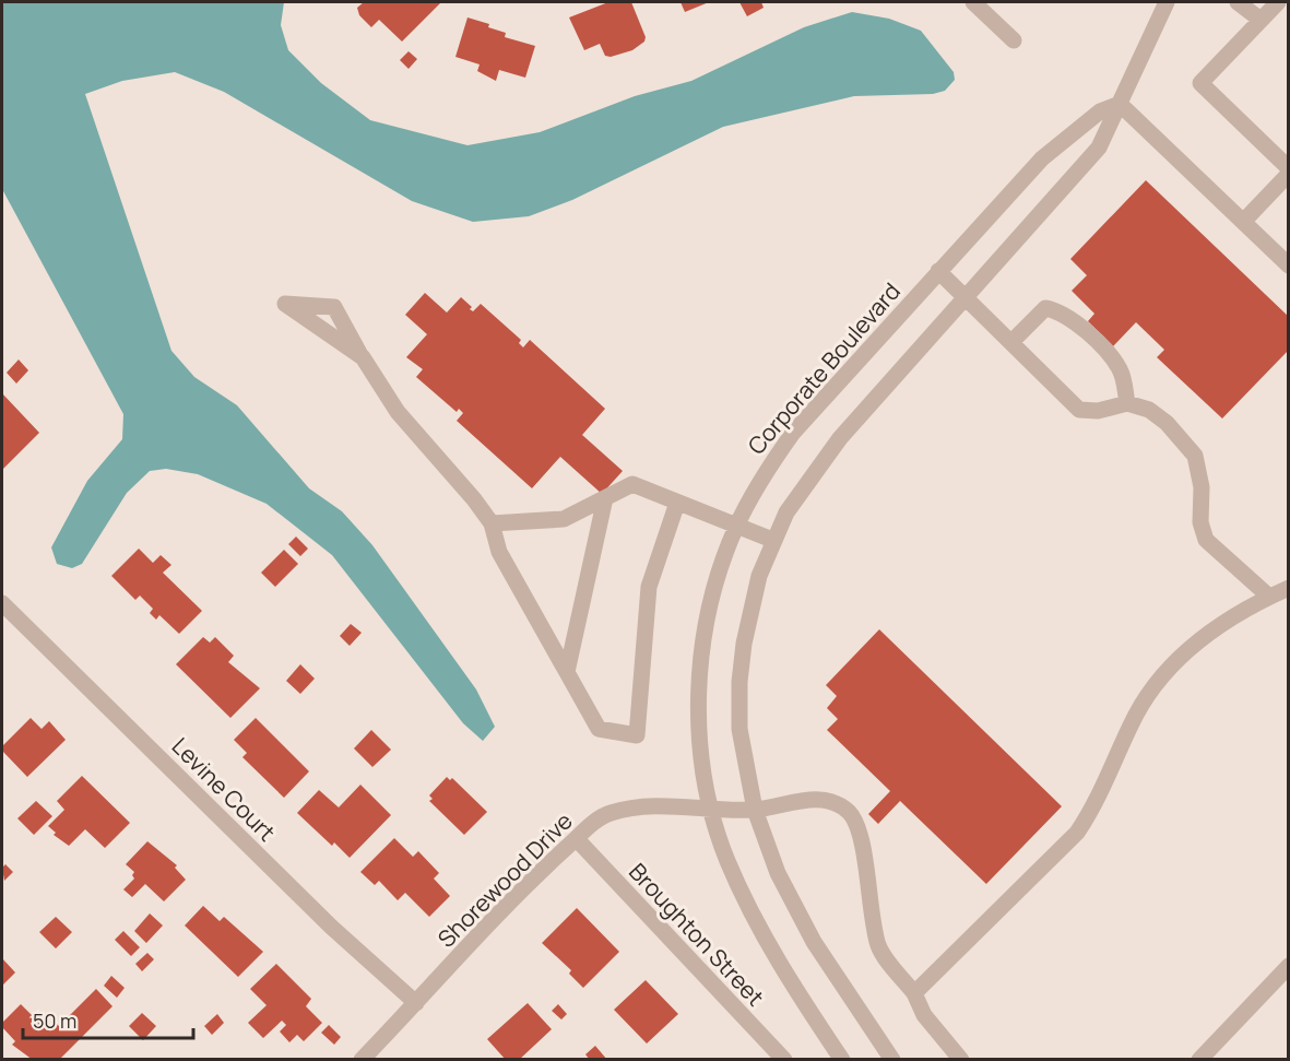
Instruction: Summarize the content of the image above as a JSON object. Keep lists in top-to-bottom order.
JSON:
{
  "streets": {
    "street": [
      "Corporate Boulevard",
      "Levine Court",
      "Shorewood Drive",
      "Broughton Street"
    ]
  },
  "crossings": [
    ["Corporate Boulevard", "Shorewood Drive"],
    ["Levine Court", "Shorewood Drive"],
    ["Shorewood Drive", "Broughton Street"]
  ],
  "scale_bar": "50 m"
}
